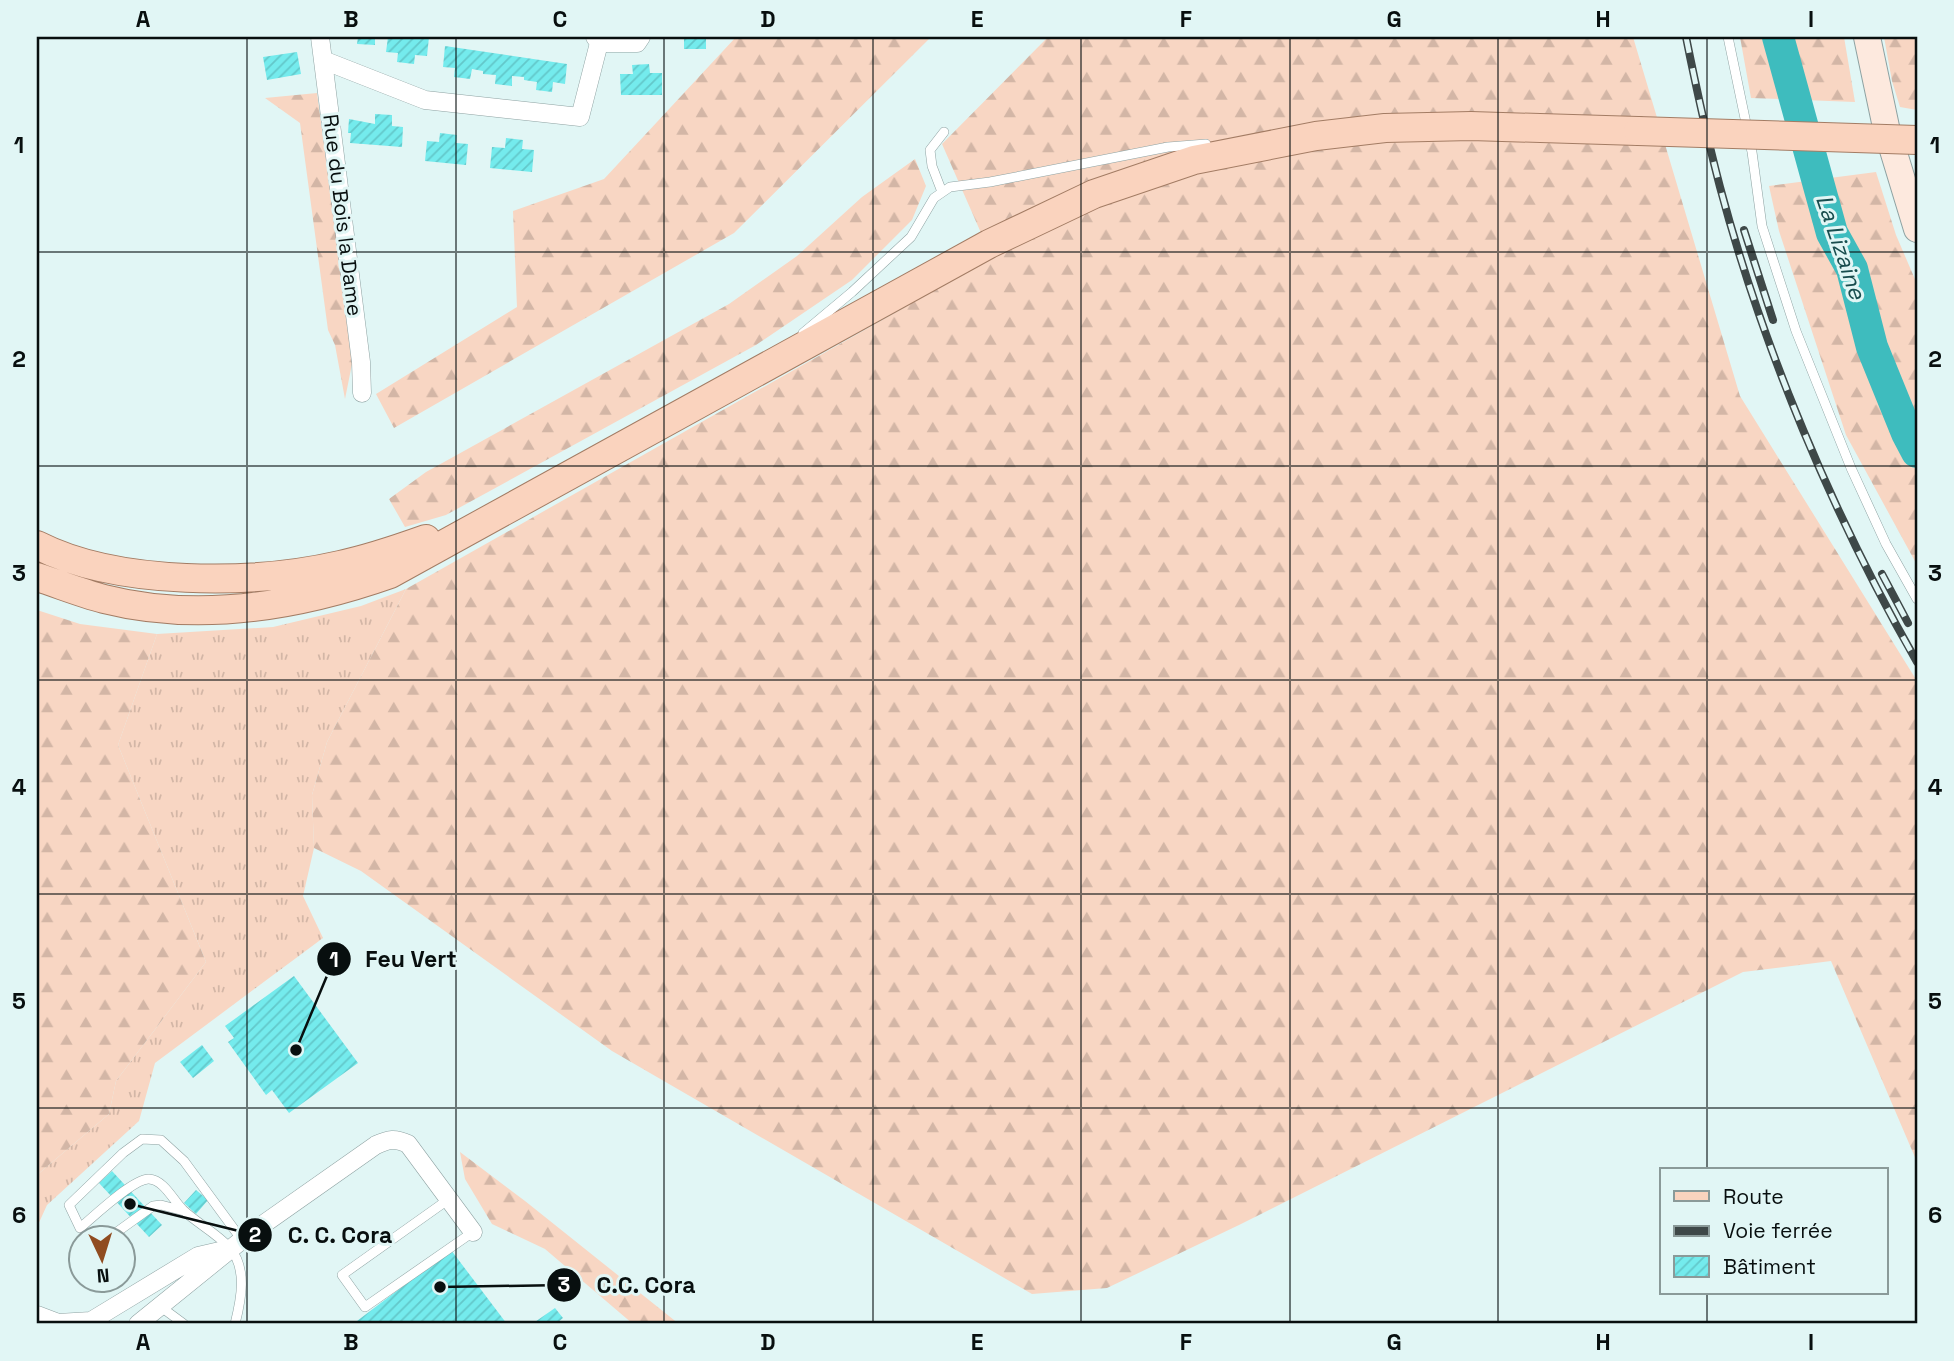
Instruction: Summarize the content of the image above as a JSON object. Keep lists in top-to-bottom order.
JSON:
{
  "streets": {
    "street": ["Rue du Bois la Dame"]
  },
  "water": ["La Lizaine"],
  "places": ["Feu Vert", "C. C. Cora", "C.C. Cora"],
  "legend": ["Route", "Voie ferrée", "Bâtiment"],
  "north": "bottom",
  "grid": {
    "columns": [
      "A",
      "B",
      "C",
      "D",
      "E",
      "F",
      "G",
      "H",
      "I"
    ],
    "rows": [
      "1",
      "2",
      "3",
      "4",
      "5",
      "6"
    ]
  }
}
